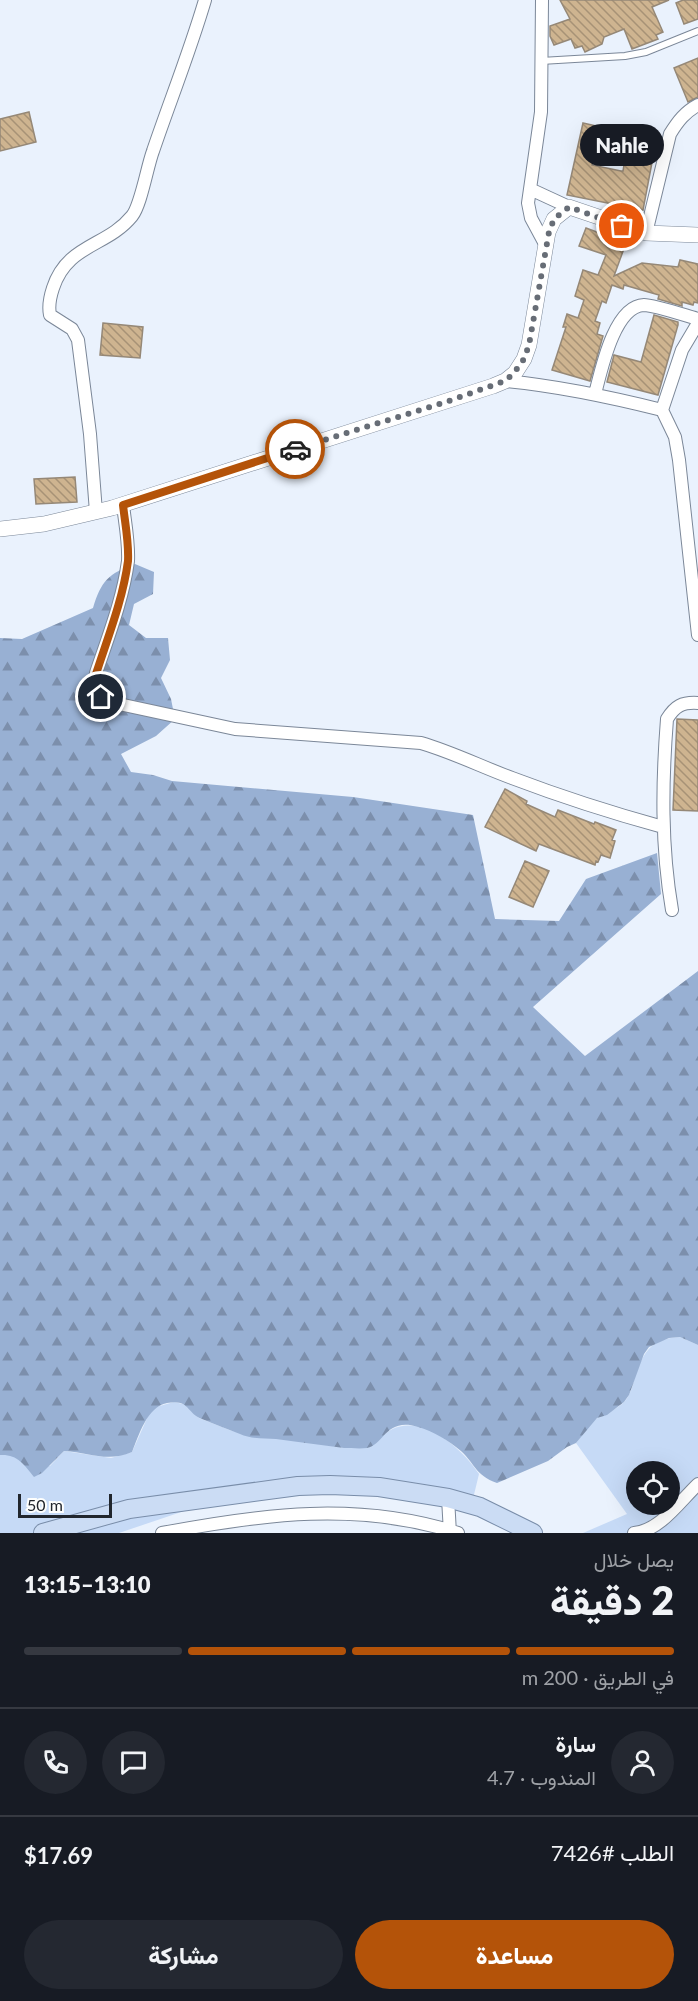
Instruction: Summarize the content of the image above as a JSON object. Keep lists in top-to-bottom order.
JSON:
{
  "places": ["Nahle"],
  "scale_bar": "50 m",
  "page": {
    "bubble": "Nahle",
    "scale": "50 m",
    "heading": ["2 دقيقة", "يصل خلال", "13:10–13:15"],
    "panel": [
      "سارة",
      "المندوب · 4.7",
      "الطلب #7426",
      "$17.69"
    ],
    "bar": "في الطريق · 200 m",
    "buttons": ["مساعدة", "مشاركة"]
  }
}
